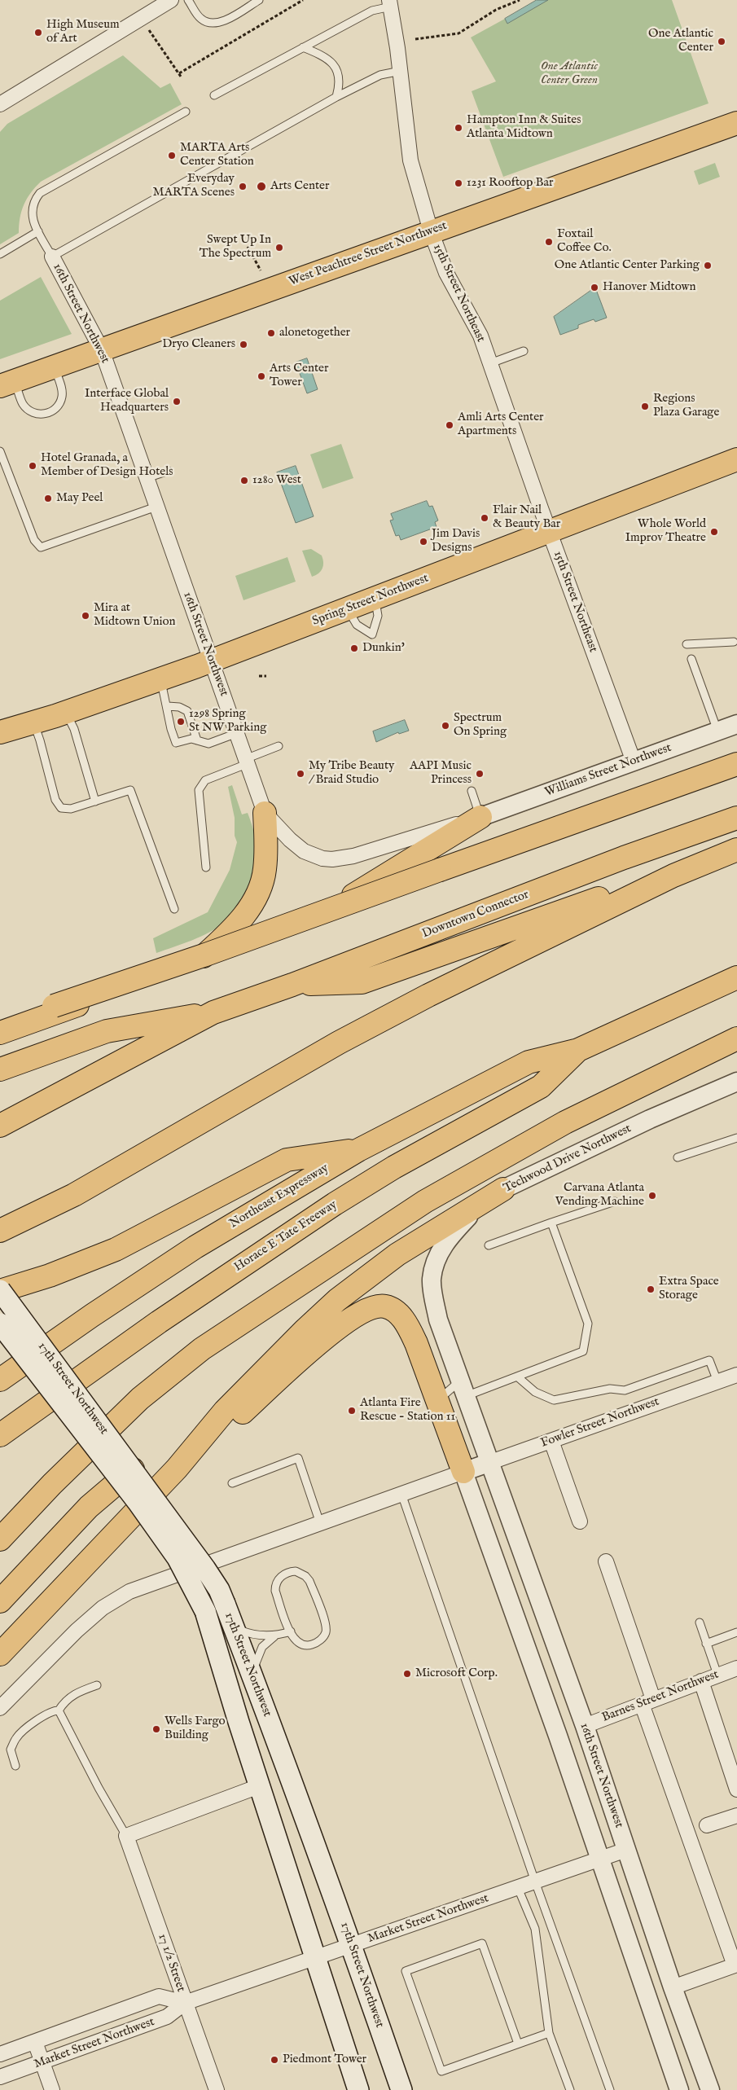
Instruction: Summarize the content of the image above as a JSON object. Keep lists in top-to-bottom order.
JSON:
{
  "streets": {
    "main road": [
      "West Peachtree Street Northwest",
      "Spring Street Northwest",
      "Downtown Connector",
      "Northeast Expressway",
      "Horace E Tate Freeway",
      "17th Street Northwest"
    ],
    "street": [
      "15th Street Northeast",
      "16th Street Northwest",
      "Williams Street Northwest",
      "Techwood Drive Northwest",
      "Fowler Street Northwest",
      "Barnes Street Northwest",
      "Market Street Northwest",
      "17 1/2 Street"
    ]
  },
  "crossings": [
    ["West Peachtree Street Northwest", "15th Street Northeast"],
    ["West Peachtree Street Northwest", "16th Street Northwest"],
    ["15th Street Northeast", "Spring Street Northwest"],
    ["15th Street Northeast", "Williams Street Northwest"],
    ["16th Street Northwest", "Spring Street Northwest"],
    ["16th Street Northwest", "Williams Street Northwest"],
    ["16th Street Northwest", "Techwood Drive Northwest"],
    ["16th Street Northwest", "Fowler Street Northwest"],
    ["16th Street Northwest", "Barnes Street Northwest"],
    ["16th Street Northwest", "Market Street Northwest"],
    ["Techwood Drive Northwest", "Fowler Street Northwest"],
    ["Northeast Expressway", "Horace E Tate Freeway"],
    ["17th Street Northwest", "Market Street Northwest"],
    ["Market Street Northwest", "17 1/2 Street"]
  ],
  "parks": ["One Atlantic Center Green"],
  "places": [
    "High Museum of Art",
    "One Atlantic Center",
    "Hampton Inn & Suites Atlanta Midtown",
    "MARTA Arts Center Station",
    "1231 Rooftop Bar",
    "Everyday MARTA Scenes",
    "Arts Center",
    "Foxtail Coffee Co.",
    "Swept Up In The Spectrum",
    "One Atlantic Center Parking",
    "Hanover Midtown",
    "alonetogether",
    "Dryo Cleaners",
    "Arts Center Tower",
    "Interface Global Headquarters",
    "Regions Plaza Garage",
    "Amli Arts Center Apartments",
    "Hotel Granada, a Member of Design Hotels",
    "1280 West",
    "May Peel",
    "Flair Nail & Beauty Bar",
    "Whole World Improv Theatre",
    "Jim Davis Designs",
    "Mira at Midtown Union",
    "Dunkin'",
    "1298 Spring St NW Parking",
    "Spectrum On Spring",
    "My Tribe Beauty / Braid Studio",
    "AAPI Music Princess",
    "Carvana Atlanta Vending Machine",
    "Extra Space Storage",
    "Atlanta Fire Rescue - Station 11",
    "Microsoft Corp.",
    "Wells Fargo Building",
    "Piedmont Tower"
  ]
}
